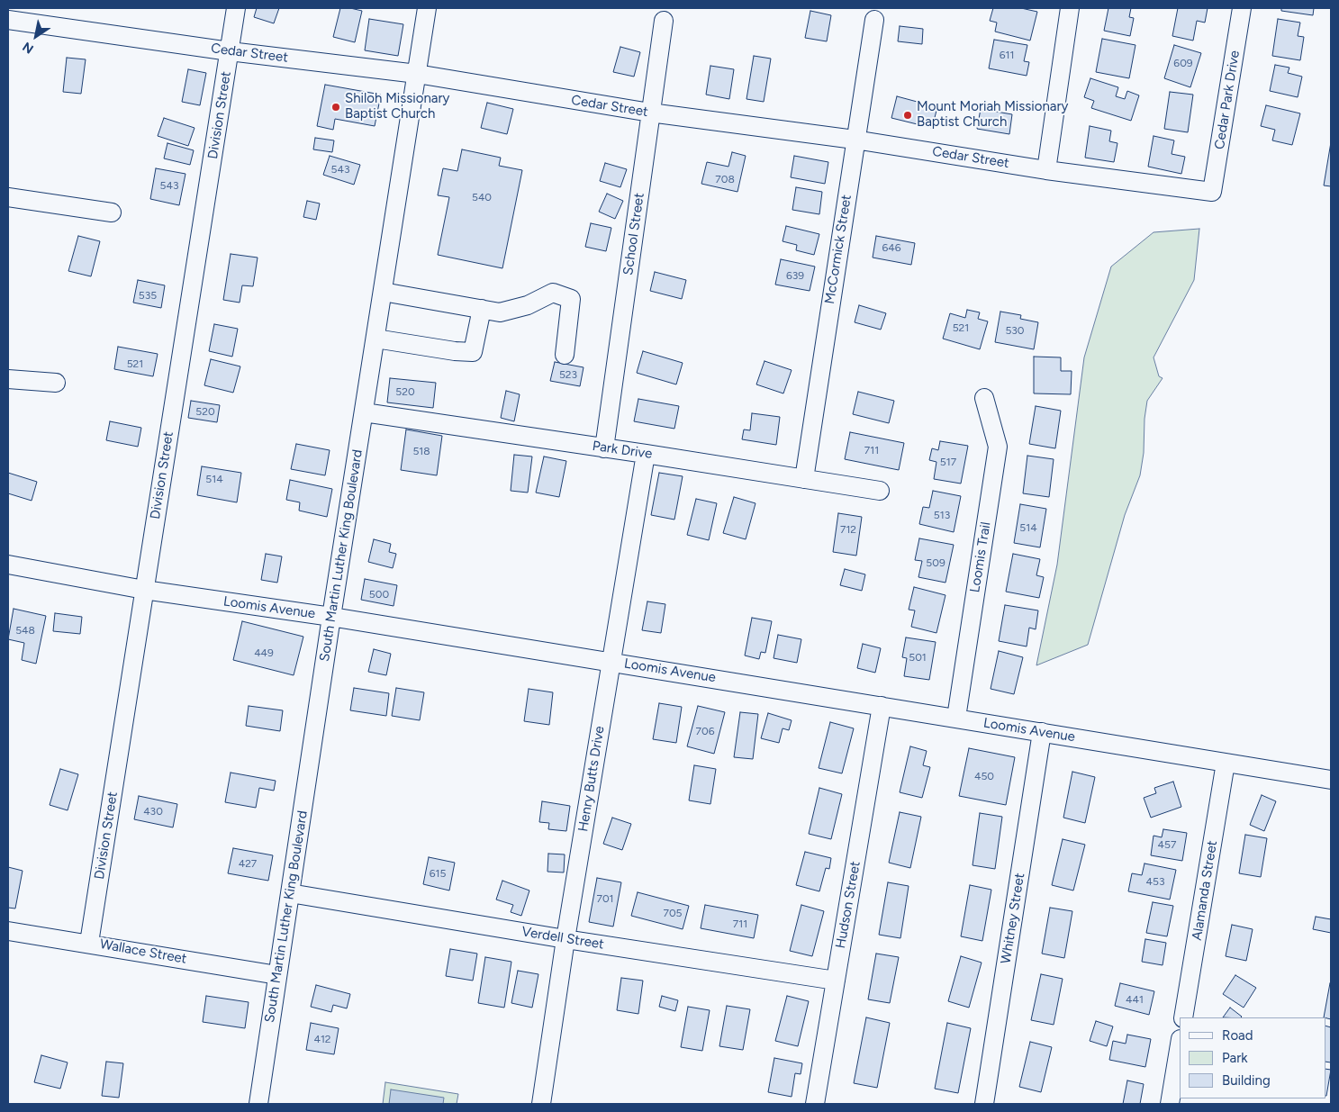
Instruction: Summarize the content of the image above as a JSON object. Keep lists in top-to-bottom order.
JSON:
{
  "streets": {
    "street": [
      "Cedar Street",
      "Cedar Park Drive",
      "Division Street",
      "School Street",
      "McCormick Street",
      "Park Drive",
      "South Martin Luther King Boulevard",
      "Loomis Trail",
      "Loomis Avenue",
      "Henry Butts Drive",
      "Alamanda Street",
      "Hudson Street",
      "Whitney Street",
      "Verdell Street",
      "Wallace Street"
    ]
  },
  "crossings": [
    ["Cedar Street", "Cedar Park Drive"],
    ["Cedar Street", "Division Street"],
    ["Cedar Street", "School Street"],
    ["Cedar Street", "McCormick Street"],
    ["Cedar Street", "South Martin Luther King Boulevard"],
    ["Division Street", "Loomis Avenue"],
    ["Division Street", "Wallace Street"],
    ["School Street", "Park Drive"],
    ["McCormick Street", "Park Drive"],
    ["Park Drive", "South Martin Luther King Boulevard"],
    ["Park Drive", "Henry Butts Drive"],
    ["South Martin Luther King Boulevard", "Loomis Avenue"],
    ["South Martin Luther King Boulevard", "Verdell Street"],
    ["South Martin Luther King Boulevard", "Wallace Street"],
    ["Loomis Trail", "Loomis Avenue"],
    ["Loomis Avenue", "Henry Butts Drive"],
    ["Loomis Avenue", "Alamanda Street"],
    ["Loomis Avenue", "Hudson Street"],
    ["Loomis Avenue", "Whitney Street"],
    ["Henry Butts Drive", "Verdell Street"],
    ["Hudson Street", "Verdell Street"]
  ],
  "places": ["Shiloh Missionary Baptist Church", "Mount Moriah Missionary Baptist Church"],
  "house_numbers": [
    "611",
    "609",
    "543",
    "708",
    "543",
    "540",
    "646",
    "639",
    "535",
    "521",
    "530",
    "521",
    "523",
    "520",
    "520",
    "711",
    "518",
    "517",
    "514",
    "513",
    "514",
    "712",
    "509",
    "500",
    "548",
    "449",
    "501",
    "706",
    "450",
    "430",
    "457",
    "427",
    "615",
    "453",
    "701",
    "705",
    "711",
    "441",
    "412"
  ],
  "legend": ["Road", "Park", "Building"],
  "north": "bottom left"
}
